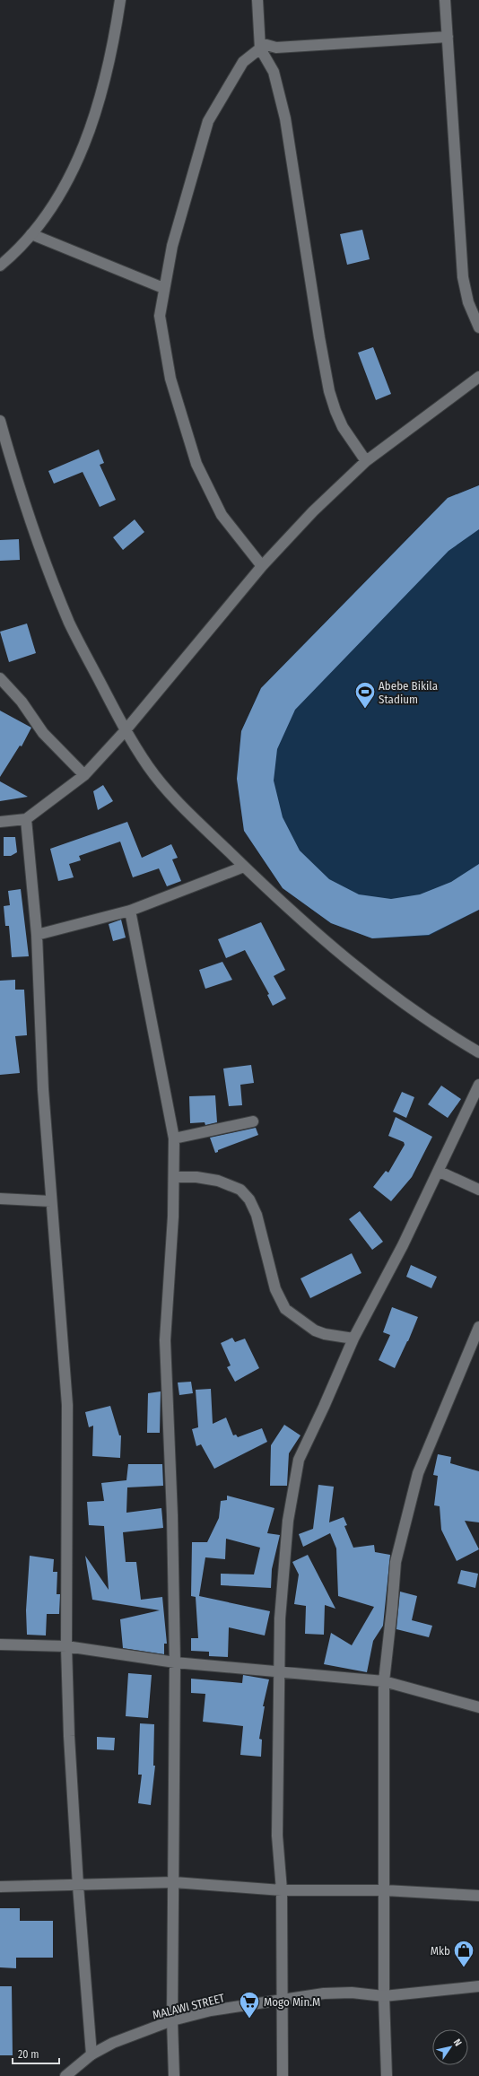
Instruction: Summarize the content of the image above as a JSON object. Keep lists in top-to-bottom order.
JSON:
{
  "streets": {
    "street": ["MALAWI STREET"]
  },
  "places": {
    "sports": ["Abebe Bikila Stadium"],
    "shop": ["Mkb"],
    "supermarket": ["Mogo Min.M"]
  },
  "scale_bar": "20 m",
  "north": "top right"
}
